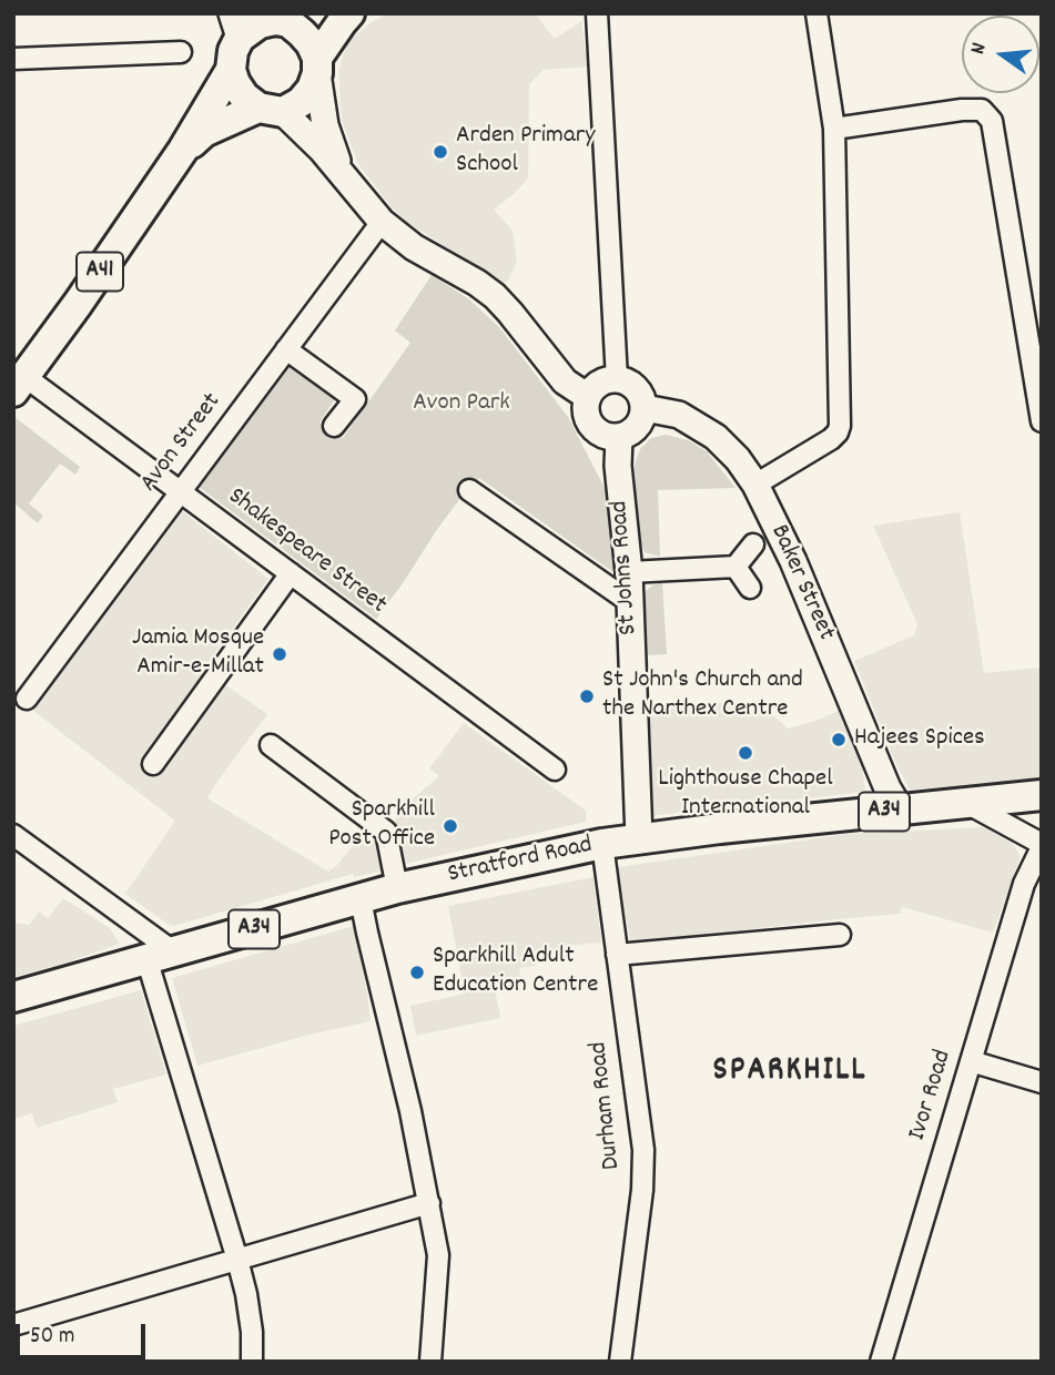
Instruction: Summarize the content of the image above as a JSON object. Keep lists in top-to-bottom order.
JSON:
{
  "streets": {
    "highway": ["A41", "A34", "Stratford Road"],
    "main road": ["St Johns Road", "Baker Street"],
    "street": [
      "Avon Street",
      "Shakespeare Street",
      "Ivor Road",
      "Durham Road"
    ]
  },
  "crossings": [
    ["A41", "Shakespeare Street"],
    ["Avon Street", "Shakespeare Street"],
    ["St Johns Road", "Baker Street"],
    ["St Johns Road", "Stratford Road"],
    ["Baker Street", "Stratford Road"],
    ["Stratford Road", "Durham Road"]
  ],
  "districts": ["SPARKHILL"],
  "parks": ["Avon Park"],
  "places": [
    "Arden Primary School",
    "Jamia Mosque Amir-e-Millat",
    "St John's Church and the Narthex Centre",
    "Hajees Spices",
    "Lighthouse Chapel International",
    "Sparkhill Post Office",
    "Sparkhill Adult Education Centre"
  ],
  "scale_bar": "50 m",
  "north": "left"
}
